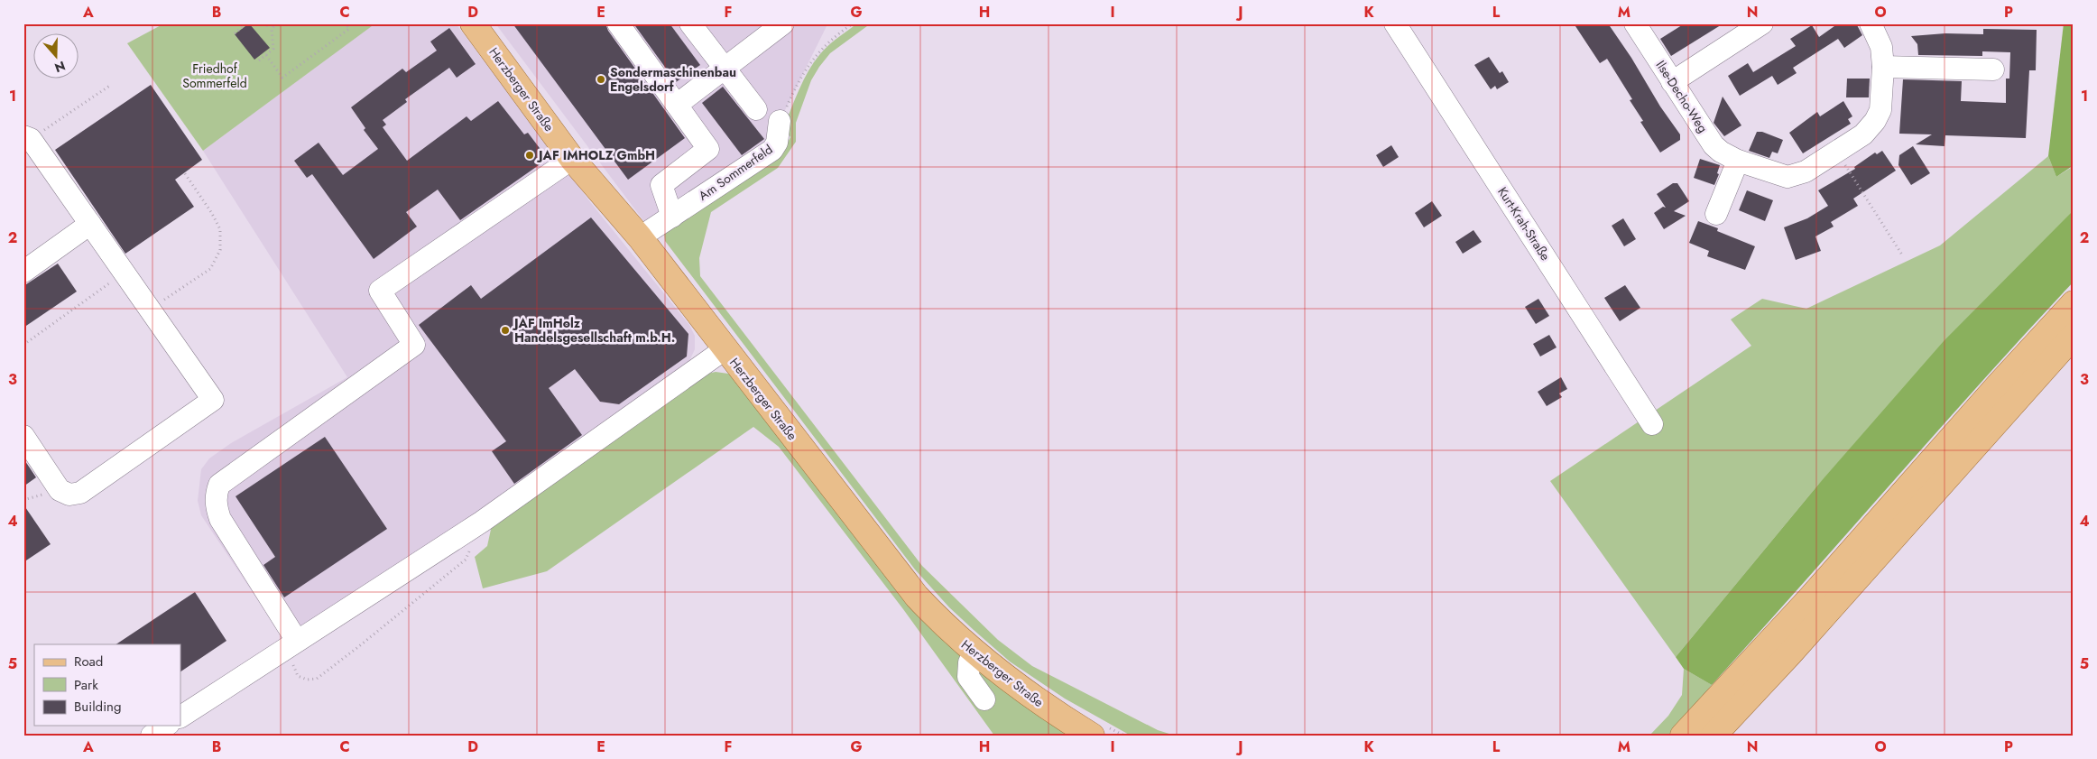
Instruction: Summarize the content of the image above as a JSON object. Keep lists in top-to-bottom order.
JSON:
{
  "streets": {
    "main road": ["Herzberger Straße"],
    "street": ["Ilse-Decho-Weg", "Am Sommerfeld", "Kurt-Krah-Straße"]
  },
  "crossings": [
    ["Herzberger Straße", "Am Sommerfeld"]
  ],
  "parks": ["Friedhof Sommerfeld"],
  "places": ["Sondermaschinenbau Engelsdorf", "JAF IMHOLZ GmbH", "JAF ImHolz Handelsgesellschaft m.b.H."],
  "legend": ["Road", "Park", "Building"],
  "north": "bottom",
  "grid": {
    "columns": [
      "A",
      "B",
      "C",
      "D",
      "E",
      "F",
      "G",
      "H",
      "I",
      "J",
      "K",
      "L",
      "M",
      "N",
      "O",
      "P"
    ],
    "rows": [
      "1",
      "2",
      "3",
      "4",
      "5"
    ]
  }
}
